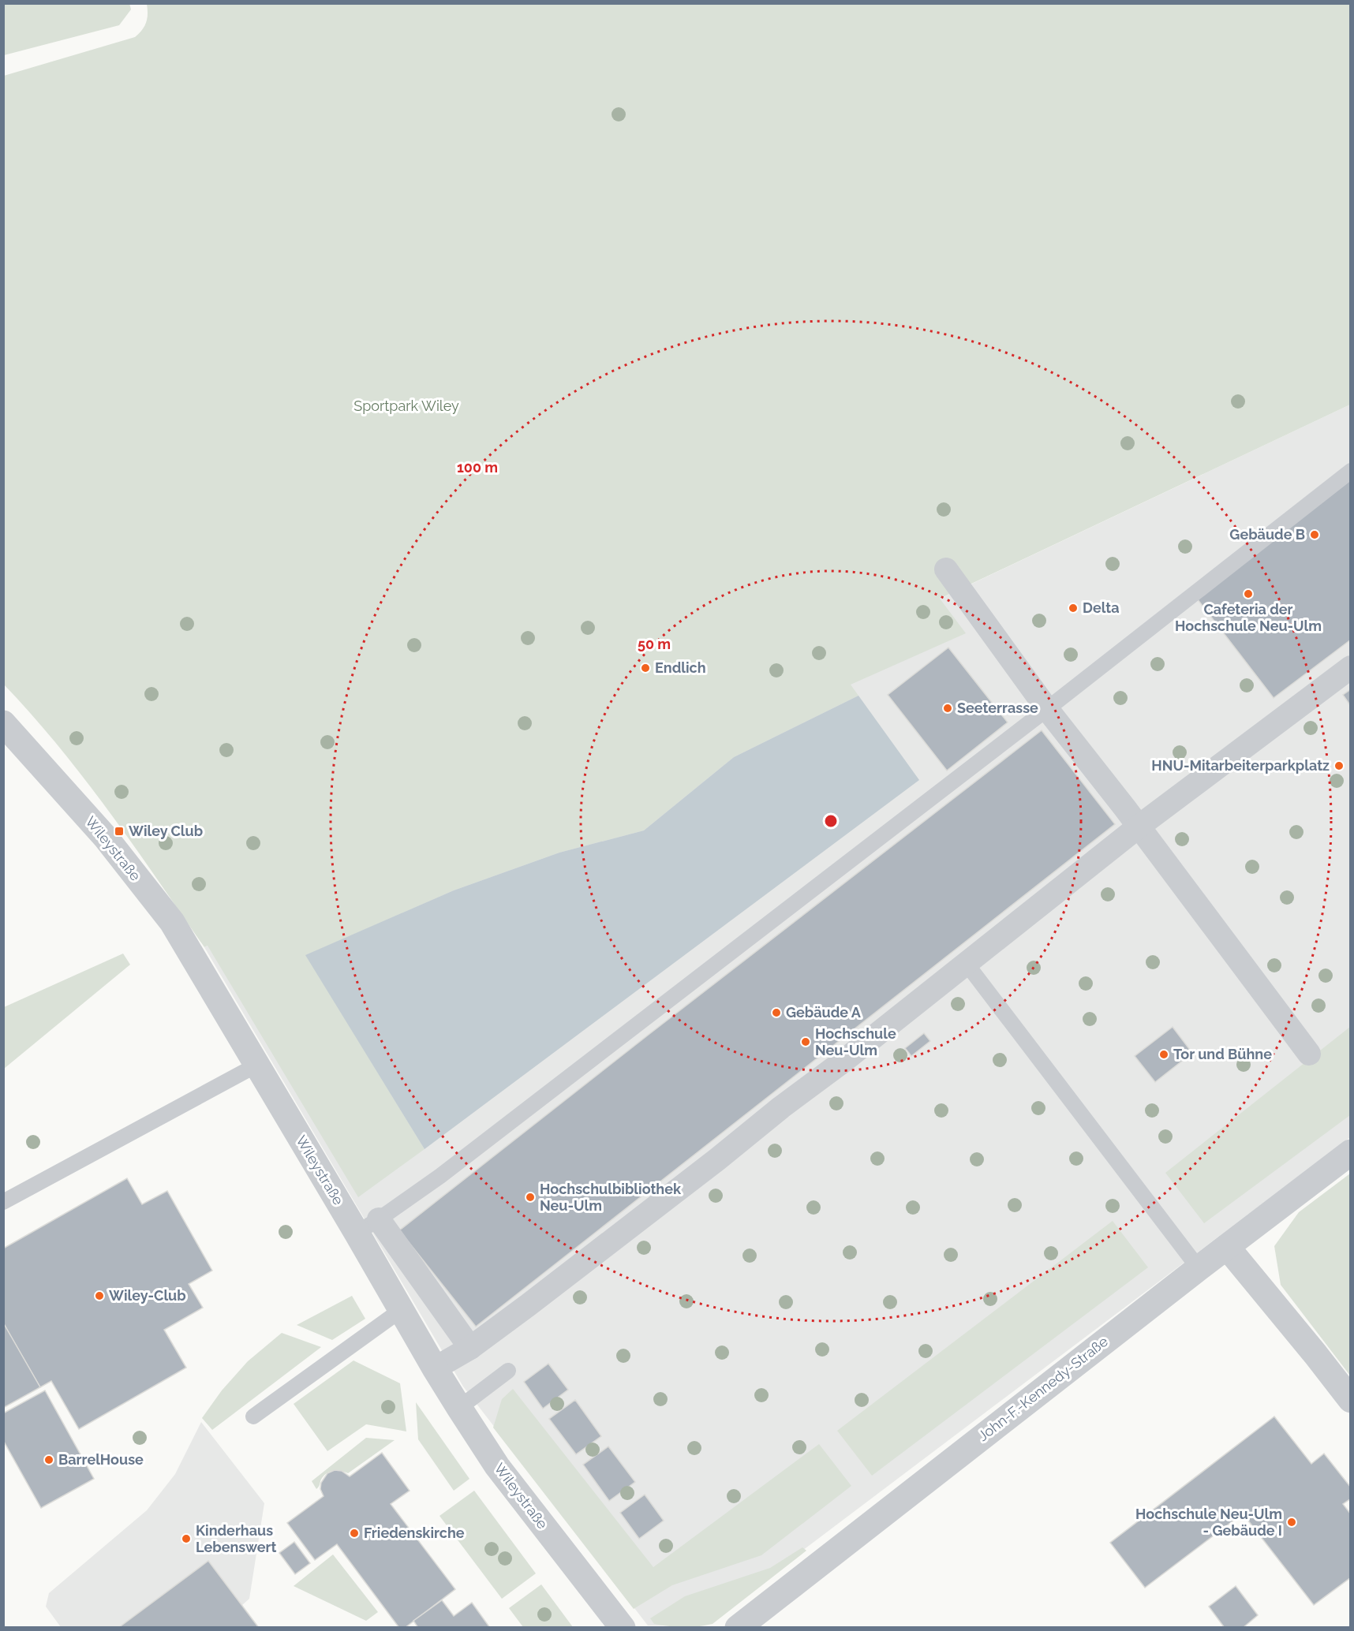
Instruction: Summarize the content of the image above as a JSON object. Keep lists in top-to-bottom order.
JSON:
{
  "streets": {
    "street": ["Wileystraße", "John-F.-Kennedy-Straße"]
  },
  "parks": ["Sportpark Wiley"],
  "places": {
    "other": [
      "Gebäude B",
      "Cafeteria der Hochschule Neu-Ulm",
      "Delta",
      "Endlich",
      "Seeterrasse",
      "HNU-Mitarbeiterparkplatz",
      "Gebäude A",
      "Hochschule Neu-Ulm",
      "Tor und Bühne",
      "Hochschulbibliothek Neu-Ulm",
      "Wiley-Club",
      "BarrelHouse",
      "Hochschule Neu-Ulm - Gebäude I",
      "Friedenskirche",
      "Kinderhaus Lebenswert"
    ],
    "transit": ["Wiley Club"]
  },
  "rings": ["100 m", "50 m"]
}
